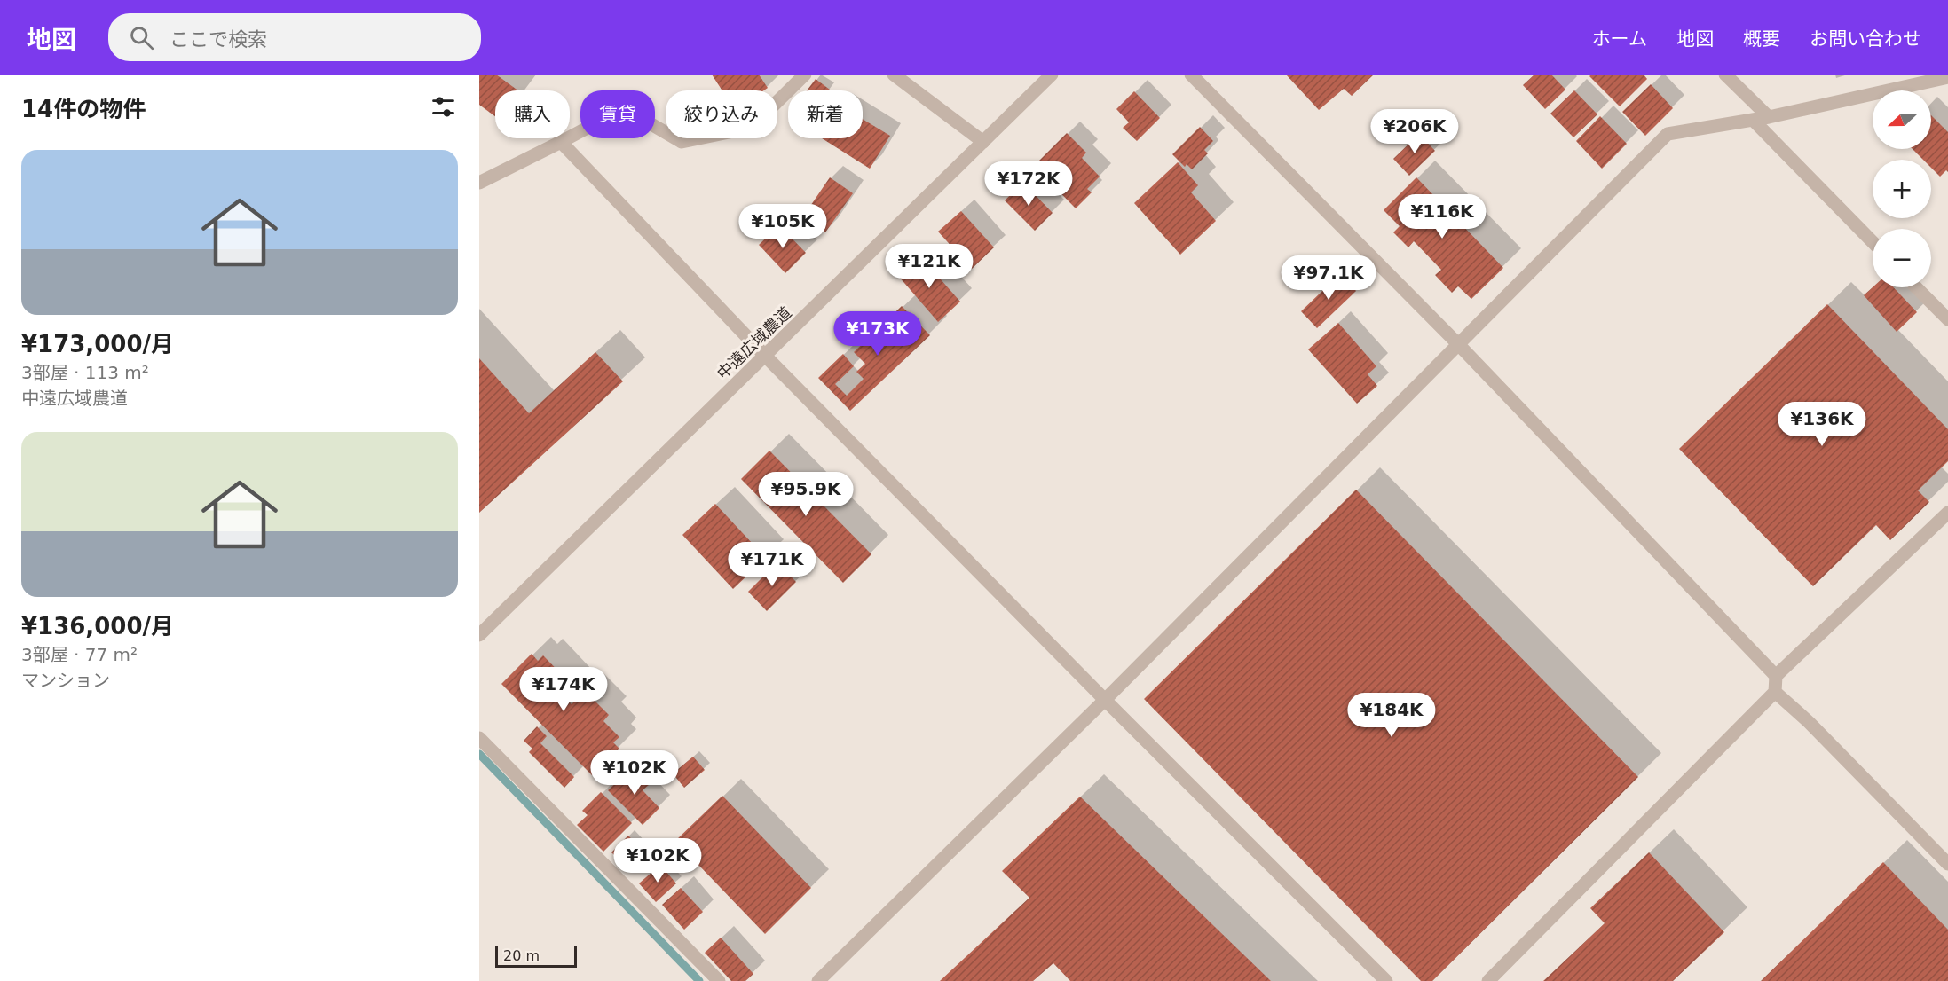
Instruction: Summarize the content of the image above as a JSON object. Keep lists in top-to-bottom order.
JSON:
{
  "streets": {
    "street": ["中遠広域農道"]
  },
  "scale_bar": "20 m",
  "north": "left",
  "page": {
    "header": "地図",
    "search": "ここで検索",
    "nav": [
      "ホーム",
      "地図",
      "概要",
      "お問い合わせ"
    ],
    "heading": "14件の物件",
    "map_buttons": ["+", "−"],
    "chip": [
      "購入",
      "賃貸",
      "絞り込み",
      "新着"
    ],
    "price": [
      "¥206K",
      "¥172K",
      "¥116K",
      "¥105K",
      "¥121K",
      "¥97.1K",
      "¥173K",
      "¥136K",
      "¥95.9K",
      "¥171K",
      "¥174K",
      "¥184K",
      "¥102K",
      "¥102K"
    ],
    "list": [
      {
        "name": "¥173,000/月",
        "note": "3部屋 · 113 m² · 中遠広域農道"
      },
      {
        "name": "¥136,000/月",
        "note": "3部屋 · 77 m² · マンション"
      }
    ],
    "scale": "20 m"
  }
}
